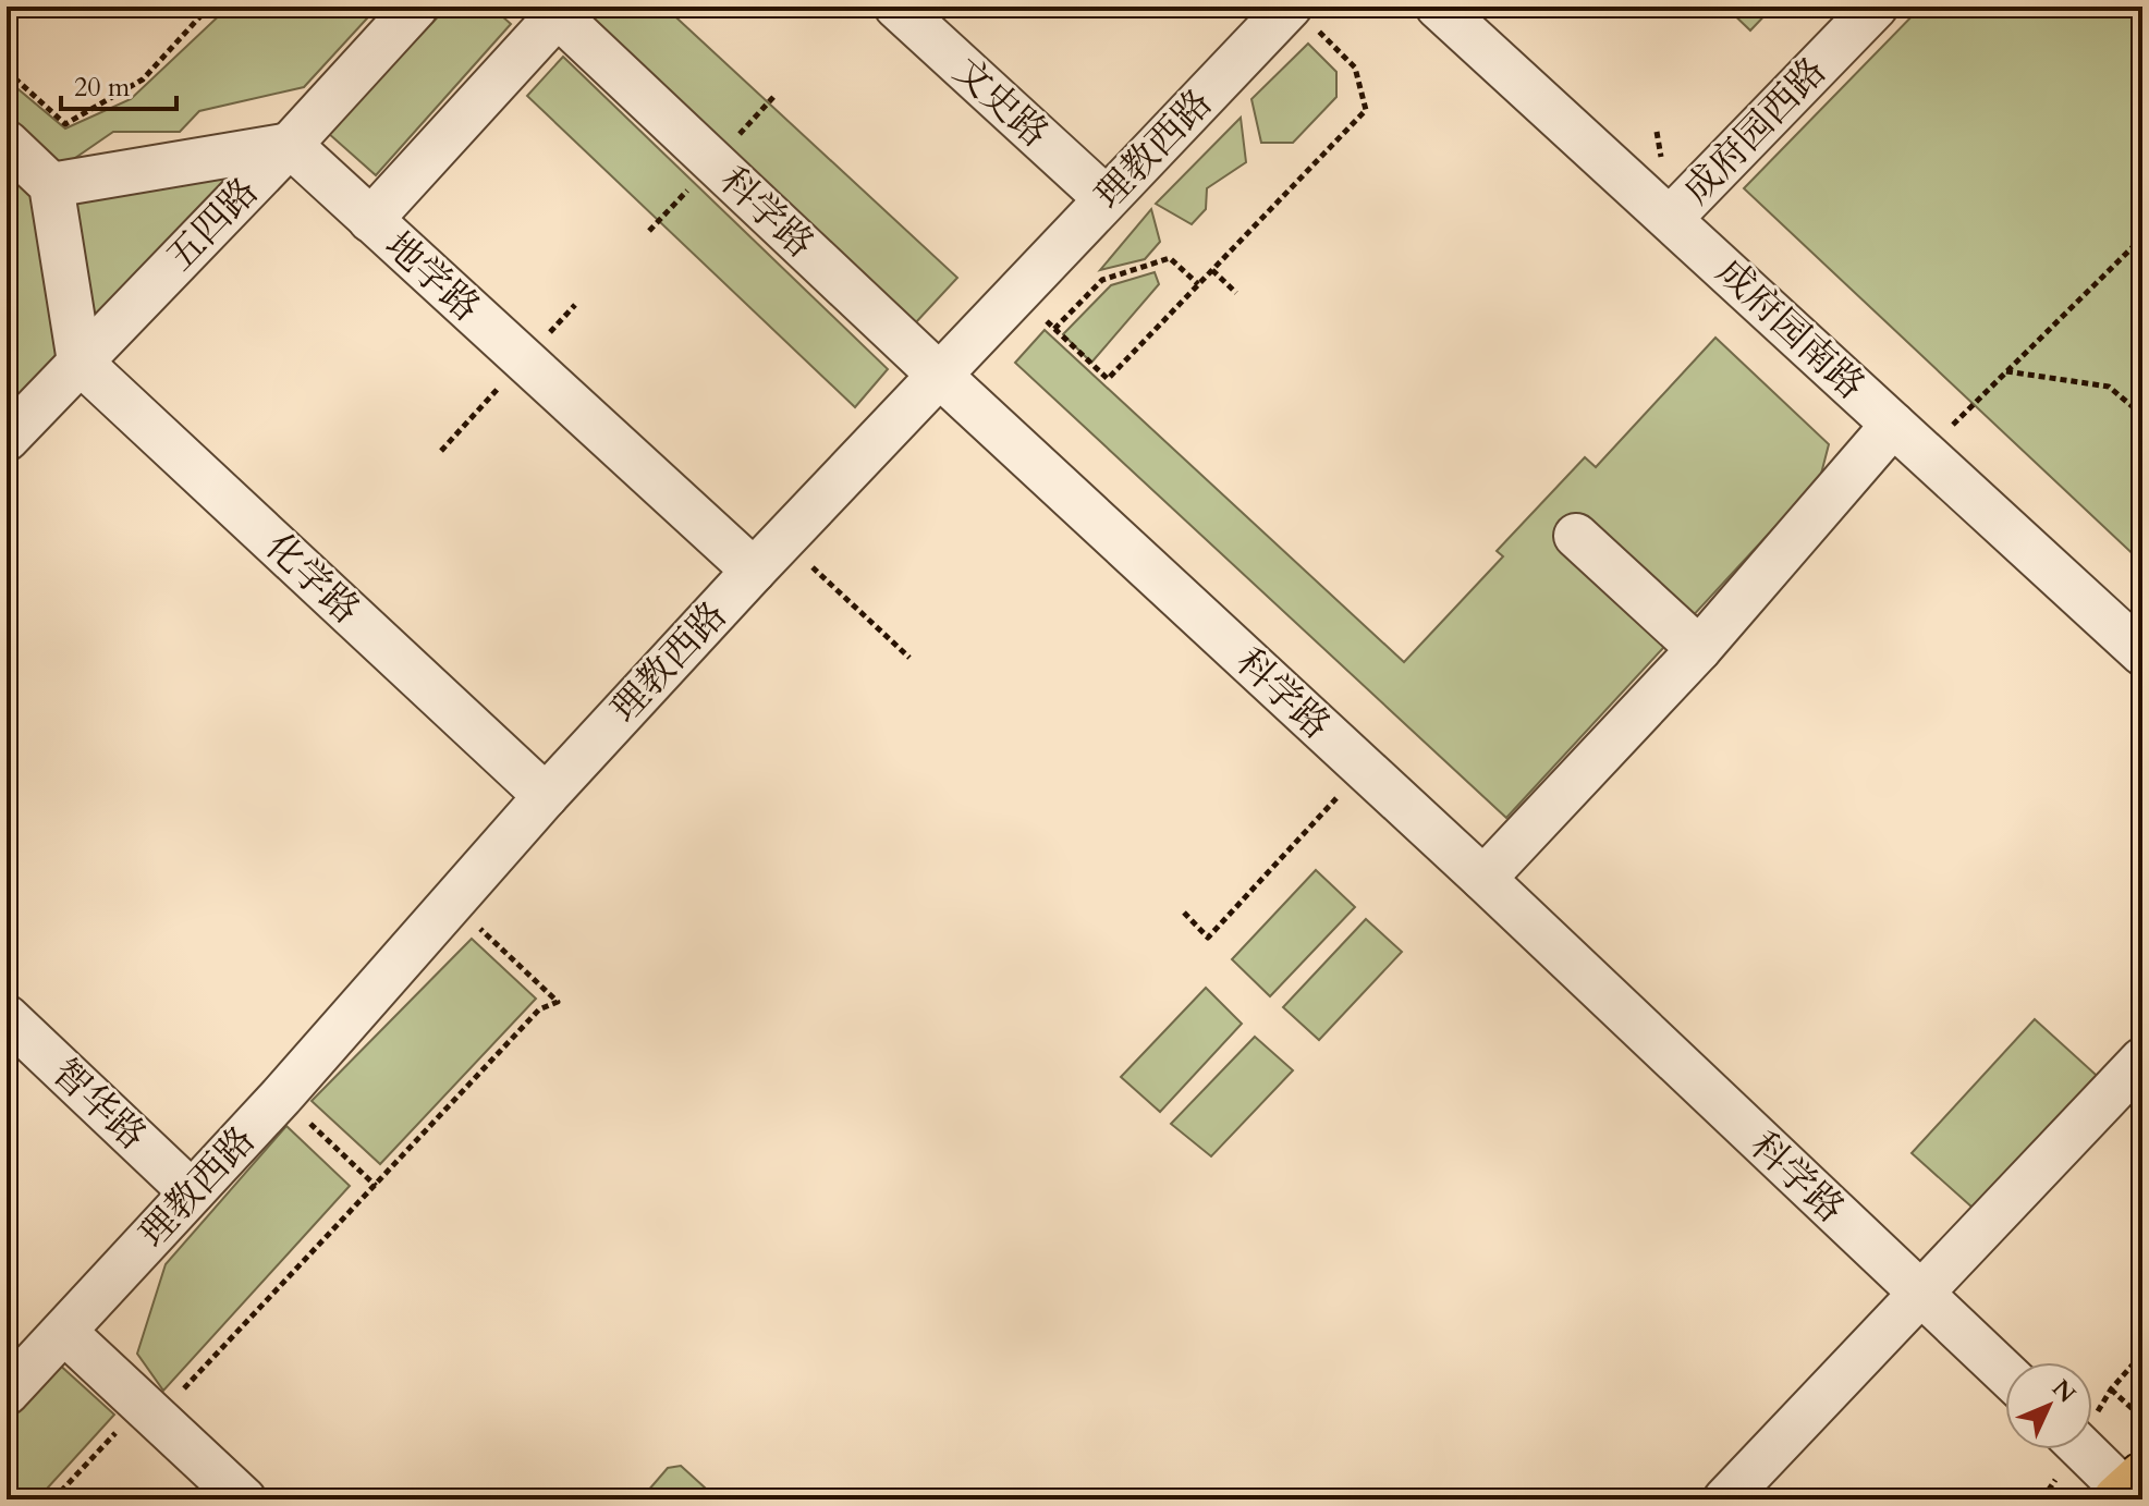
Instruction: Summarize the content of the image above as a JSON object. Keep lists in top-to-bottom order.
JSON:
{
  "streets": {
    "street": [
      "文史路",
      "成府园西路",
      "理教西路",
      "科学路",
      "五四路",
      "地学路",
      "成府园南路",
      "化学路",
      "智华路"
    ]
  },
  "crossings": [
    ["文史路", "理教西路"],
    ["成府园西路", "成府园南路"],
    ["理教西路", "科学路"],
    ["理教西路", "地学路"],
    ["理教西路", "化学路"],
    ["理教西路", "智华路"],
    ["五四路", "地学路"],
    ["五四路", "化学路"]
  ],
  "scale_bar": "20 m",
  "north": "top right"
}
